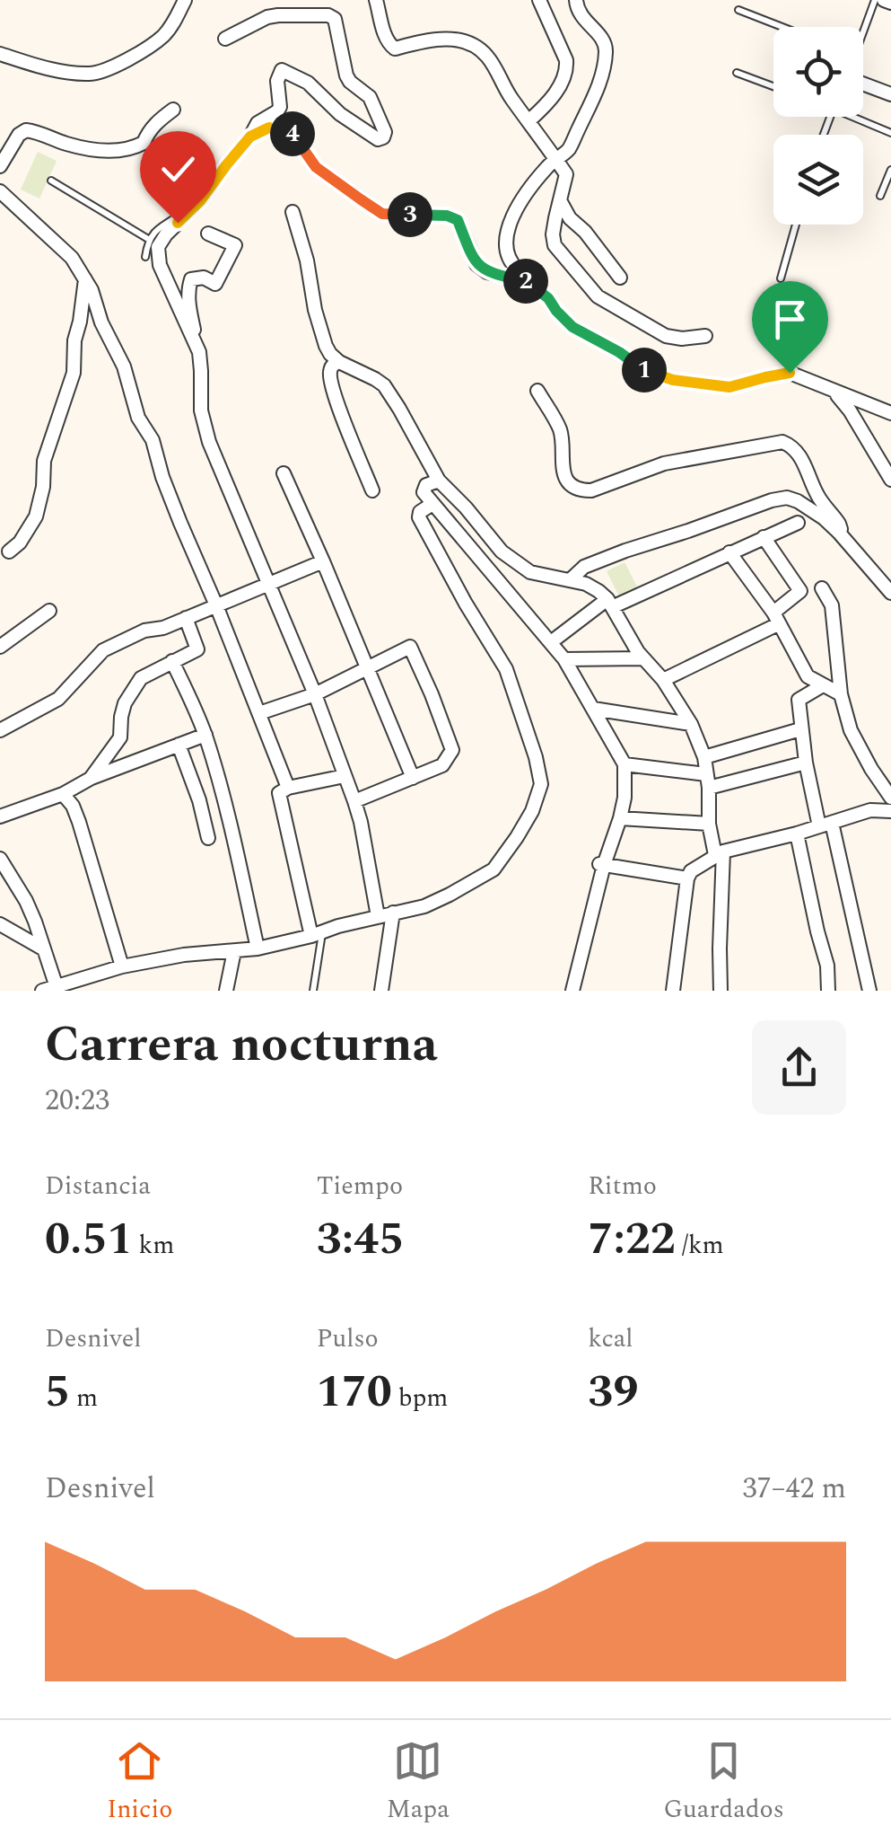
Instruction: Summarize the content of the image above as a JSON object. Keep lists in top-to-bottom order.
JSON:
{
  "page": {
    "pins": [
      "4",
      "3",
      "2",
      "1"
    ],
    "heading": ["Carrera nocturna", "20:23"],
    "stats": [
      ["Distancia", "0.51 km"],
      ["Tiempo", "3:45"],
      ["Ritmo", "7:22 /km"],
      ["Desnivel", "5 m"],
      ["Pulso", "170 bpm"],
      ["kcal", "39"]
    ],
    "chart": ["Desnivel", "37–42 m"],
    "tabs": ["Inicio", "Mapa", "Guardados"]
  }
}
